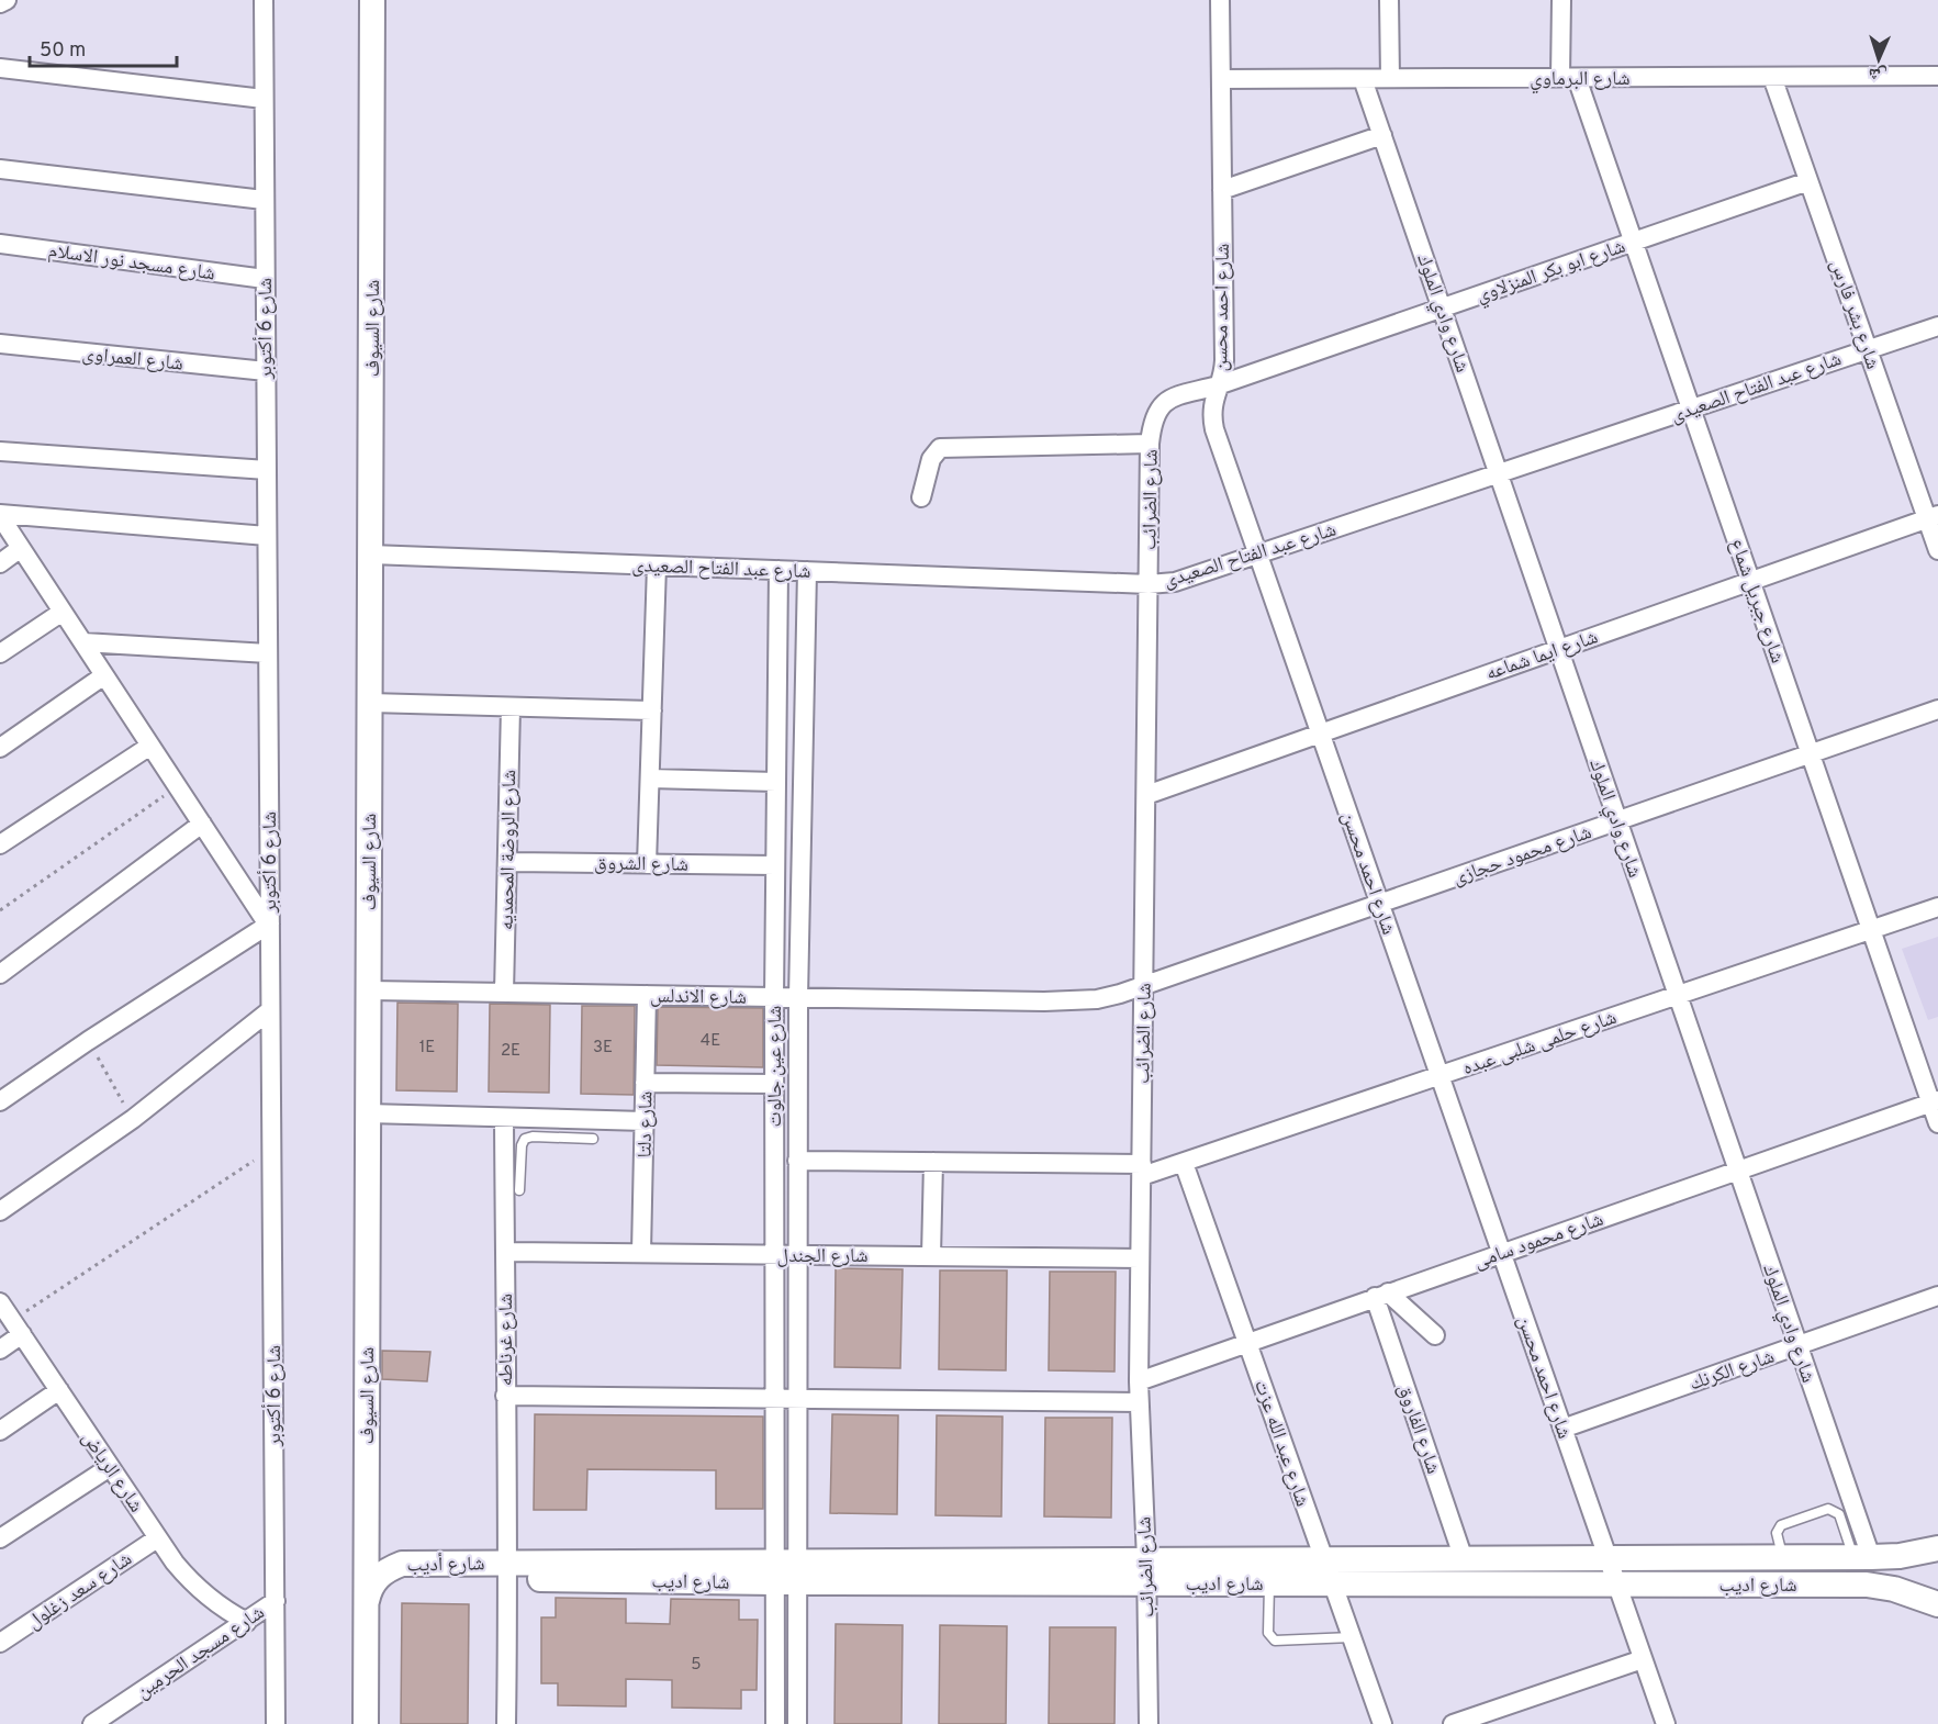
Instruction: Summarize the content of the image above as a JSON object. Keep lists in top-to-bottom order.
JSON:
{
  "streets": {
    "main road": ["شارع السيوف", "شارع أديب", "شارع اديب"],
    "street": [
      "شارع البرماوي",
      "شارع مسجد نور الاسلام",
      "شارع ابو بكر المنزلاوي",
      "شارع احمد محسن",
      "شارع وادي الملوك",
      "شارع بشر فارس",
      "شارع 6 أكتوبر",
      "شارع العمراوى",
      "شارع عبد الفتاح الصعيدى",
      "شارع الضرائب",
      "شارع جبريل شماع",
      "شارع ايما شماعه",
      "شارع الروضة المحمديه",
      "شارع محمود حجازى",
      "شارع الشروق",
      "شارع الاندلس",
      "شارع حلمى شلبى عبده",
      "شارع عين جالوت",
      "شارع دلتا",
      "شارع محمود سامى",
      "شارع الجندل",
      "شارع غرناطه",
      "شارع الكرنك",
      "شارع الفاروق",
      "شارع عبد الله عزت",
      "شارع الرياض",
      "شارع سعد زغلول",
      "شارع مسجد الحرمين"
    ]
  },
  "crossings": [
    ["شارع البرماوي", "شارع احمد محسن"],
    ["شارع البرماوي", "شارع وادي الملوك"],
    ["شارع البرماوي", "شارع بشر فارس"],
    ["شارع البرماوي", "شارع جبريل شماع"],
    ["شارع مسجد نور الاسلام", "شارع 6 أكتوبر"],
    ["شارع ابو بكر المنزلاوي", "شارع احمد محسن"],
    ["شارع ابو بكر المنزلاوي", "شارع وادي الملوك"],
    ["شارع ابو بكر المنزلاوي", "شارع بشر فارس"],
    ["شارع ابو بكر المنزلاوي", "شارع الضرائب"],
    ["شارع ابو بكر المنزلاوي", "شارع جبريل شماع"],
    ["شارع احمد محسن", "شارع عبد الفتاح الصعيدى"],
    ["شارع احمد محسن", "شارع الضرائب"],
    ["شارع احمد محسن", "شارع ايما شماعه"],
    ["شارع احمد محسن", "شارع محمود حجازى"],
    ["شارع احمد محسن", "شارع حلمى شلبى عبده"],
    ["شارع احمد محسن", "شارع محمود سامى"],
    ["شارع احمد محسن", "شارع الكرنك"],
    ["شارع احمد محسن", "شارع اديب"],
    ["شارع وادي الملوك", "شارع عبد الفتاح الصعيدى"],
    ["شارع وادي الملوك", "شارع ايما شماعه"],
    ["شارع وادي الملوك", "شارع محمود حجازى"],
    ["شارع وادي الملوك", "شارع حلمى شلبى عبده"],
    ["شارع وادي الملوك", "شارع محمود سامى"],
    ["شارع وادي الملوك", "شارع الكرنك"],
    ["شارع وادي الملوك", "شارع اديب"],
    ["شارع بشر فارس", "شارع عبد الفتاح الصعيدى"],
    ["شارع بشر فارس", "شارع ايما شماعه"],
    ["شارع 6 أكتوبر", "شارع العمراوى"],
    ["شارع 6 أكتوبر", "شارع مسجد الحرمين"],
    ["شارع السيوف", "شارع عبد الفتاح الصعيدى"],
    ["شارع السيوف", "شارع الاندلس"],
    ["شارع السيوف", "شارع أديب"],
    ["شارع عبد الفتاح الصعيدى", "شارع الضرائب"],
    ["شارع عبد الفتاح الصعيدى", "شارع جبريل شماع"],
    ["شارع عبد الفتاح الصعيدى", "شارع عين جالوت"],
    ["شارع الضرائب", "شارع ايما شماعه"],
    ["شارع الضرائب", "شارع محمود حجازى"],
    ["شارع الضرائب", "شارع الاندلس"],
    ["شارع الضرائب", "شارع حلمى شلبى عبده"],
    ["شارع الضرائب", "شارع محمود سامى"],
    ["شارع الضرائب", "شارع الجندل"],
    ["شارع الضرائب", "شارع اديب"],
    ["شارع جبريل شماع", "شارع ايما شماعه"],
    ["شارع جبريل شماع", "شارع محمود حجازى"],
    ["شارع جبريل شماع", "شارع حلمى شلبى عبده"],
    ["شارع جبريل شماع", "شارع محمود سامى"],
    ["شارع الروضة المحمديه", "شارع الشروق"],
    ["شارع الروضة المحمديه", "شارع الاندلس"],
    ["شارع محمود حجازى", "شارع الاندلس"],
    ["شارع الشروق", "شارع عين جالوت"],
    ["شارع الاندلس", "شارع عين جالوت"],
    ["شارع الاندلس", "شارع دلتا"],
    ["شارع حلمى شلبى عبده", "شارع عين جالوت"],
    ["شارع حلمى شلبى عبده", "شارع عبد الله عزت"],
    ["شارع عين جالوت", "شارع الجندل"],
    ["شارع عين جالوت", "شارع اديب"],
    ["شارع دلتا", "شارع الجندل"],
    ["شارع محمود سامى", "شارع الفاروق"],
    ["شارع محمود سامى", "شارع عبد الله عزت"],
    ["شارع الجندل", "شارع غرناطه"],
    ["شارع غرناطه", "شارع أديب"],
    ["شارع غرناطه", "شارع اديب"],
    ["شارع الفاروق", "شارع اديب"],
    ["شارع عبد الله عزت", "شارع اديب"],
    ["شارع الرياض", "شارع سعد زغلول"],
    ["شارع الرياض", "شارع مسجد الحرمين"],
    ["شارع أديب", "شارع اديب"]
  ],
  "house_numbers": [
    "4E",
    "1E",
    "3E",
    "2E",
    "5"
  ],
  "scale_bar": "50 m",
  "north": "bottom"
}
